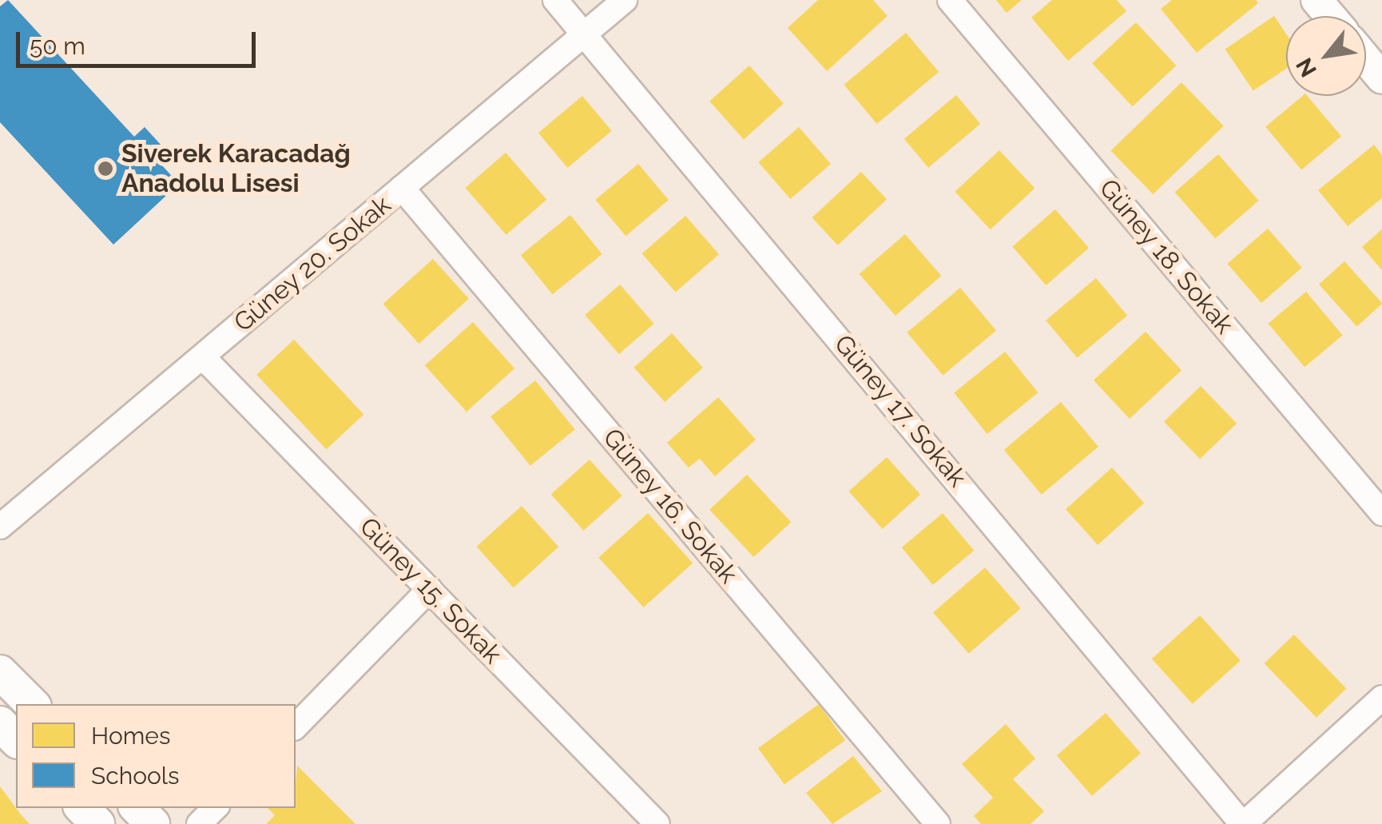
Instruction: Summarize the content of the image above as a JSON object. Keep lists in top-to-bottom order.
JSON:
{
  "streets": {
    "street": [
      "Güney 18. Sokak",
      "Güney 20. Sokak",
      "Güney 17. Sokak",
      "Güney 16. Sokak",
      "Güney 15. Sokak"
    ]
  },
  "crossings": [
    ["Güney 20. Sokak", "Güney 17. Sokak"],
    ["Güney 20. Sokak", "Güney 16. Sokak"],
    ["Güney 20. Sokak", "Güney 15. Sokak"]
  ],
  "places": ["Siverek Karacadağ Anadolu Lisesi"],
  "legend": ["Homes", "Schools"],
  "scale_bar": "50 m",
  "north": "bottom left"
}
